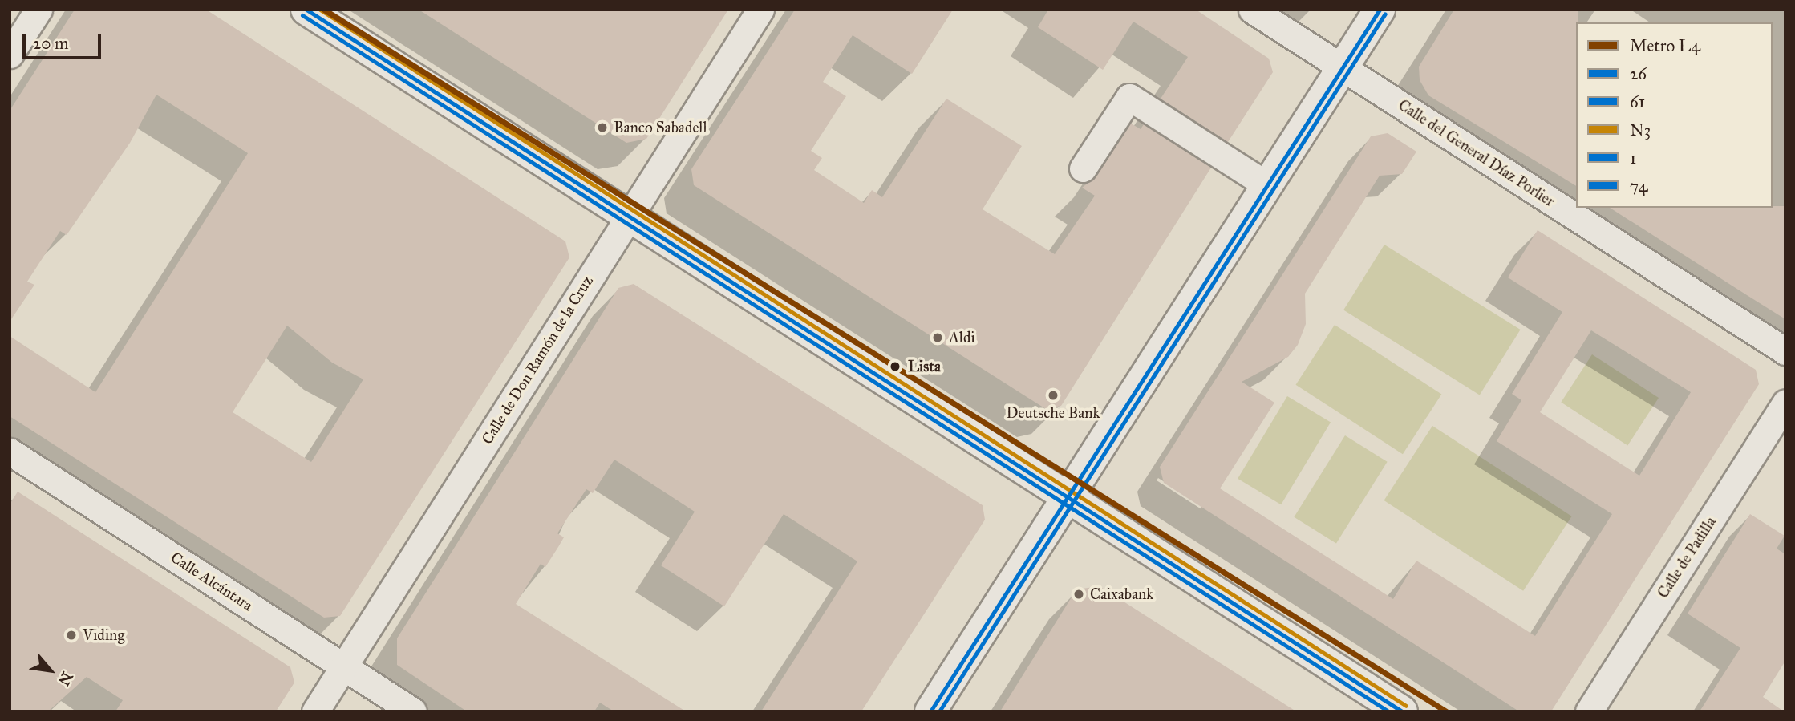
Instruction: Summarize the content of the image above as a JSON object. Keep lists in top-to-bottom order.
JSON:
{
  "streets": {
    "street": [
      "Calle del General Díaz Porlier",
      "Calle de Don Ramón de la Cruz",
      "Calle de Padilla",
      "Calle Alcántara"
    ]
  },
  "crossings": [
    ["Calle de Don Ramón de la Cruz", "Calle Alcántara"]
  ],
  "places": [
    "Banco Sabadell",
    "Aldi",
    "Lista",
    "Deutsche Bank",
    "Caixabank",
    "Viding"
  ],
  "lines": [
    "metro line L4",
    "transit line 26",
    "transit line N3",
    "transit line 1",
    "transit line 74",
    "transit line 61"
  ],
  "legend": [
    "Metro L4",
    "26",
    "61",
    "N3",
    "1",
    "74"
  ],
  "scale_bar": "20 m",
  "north": "bottom right"
}
